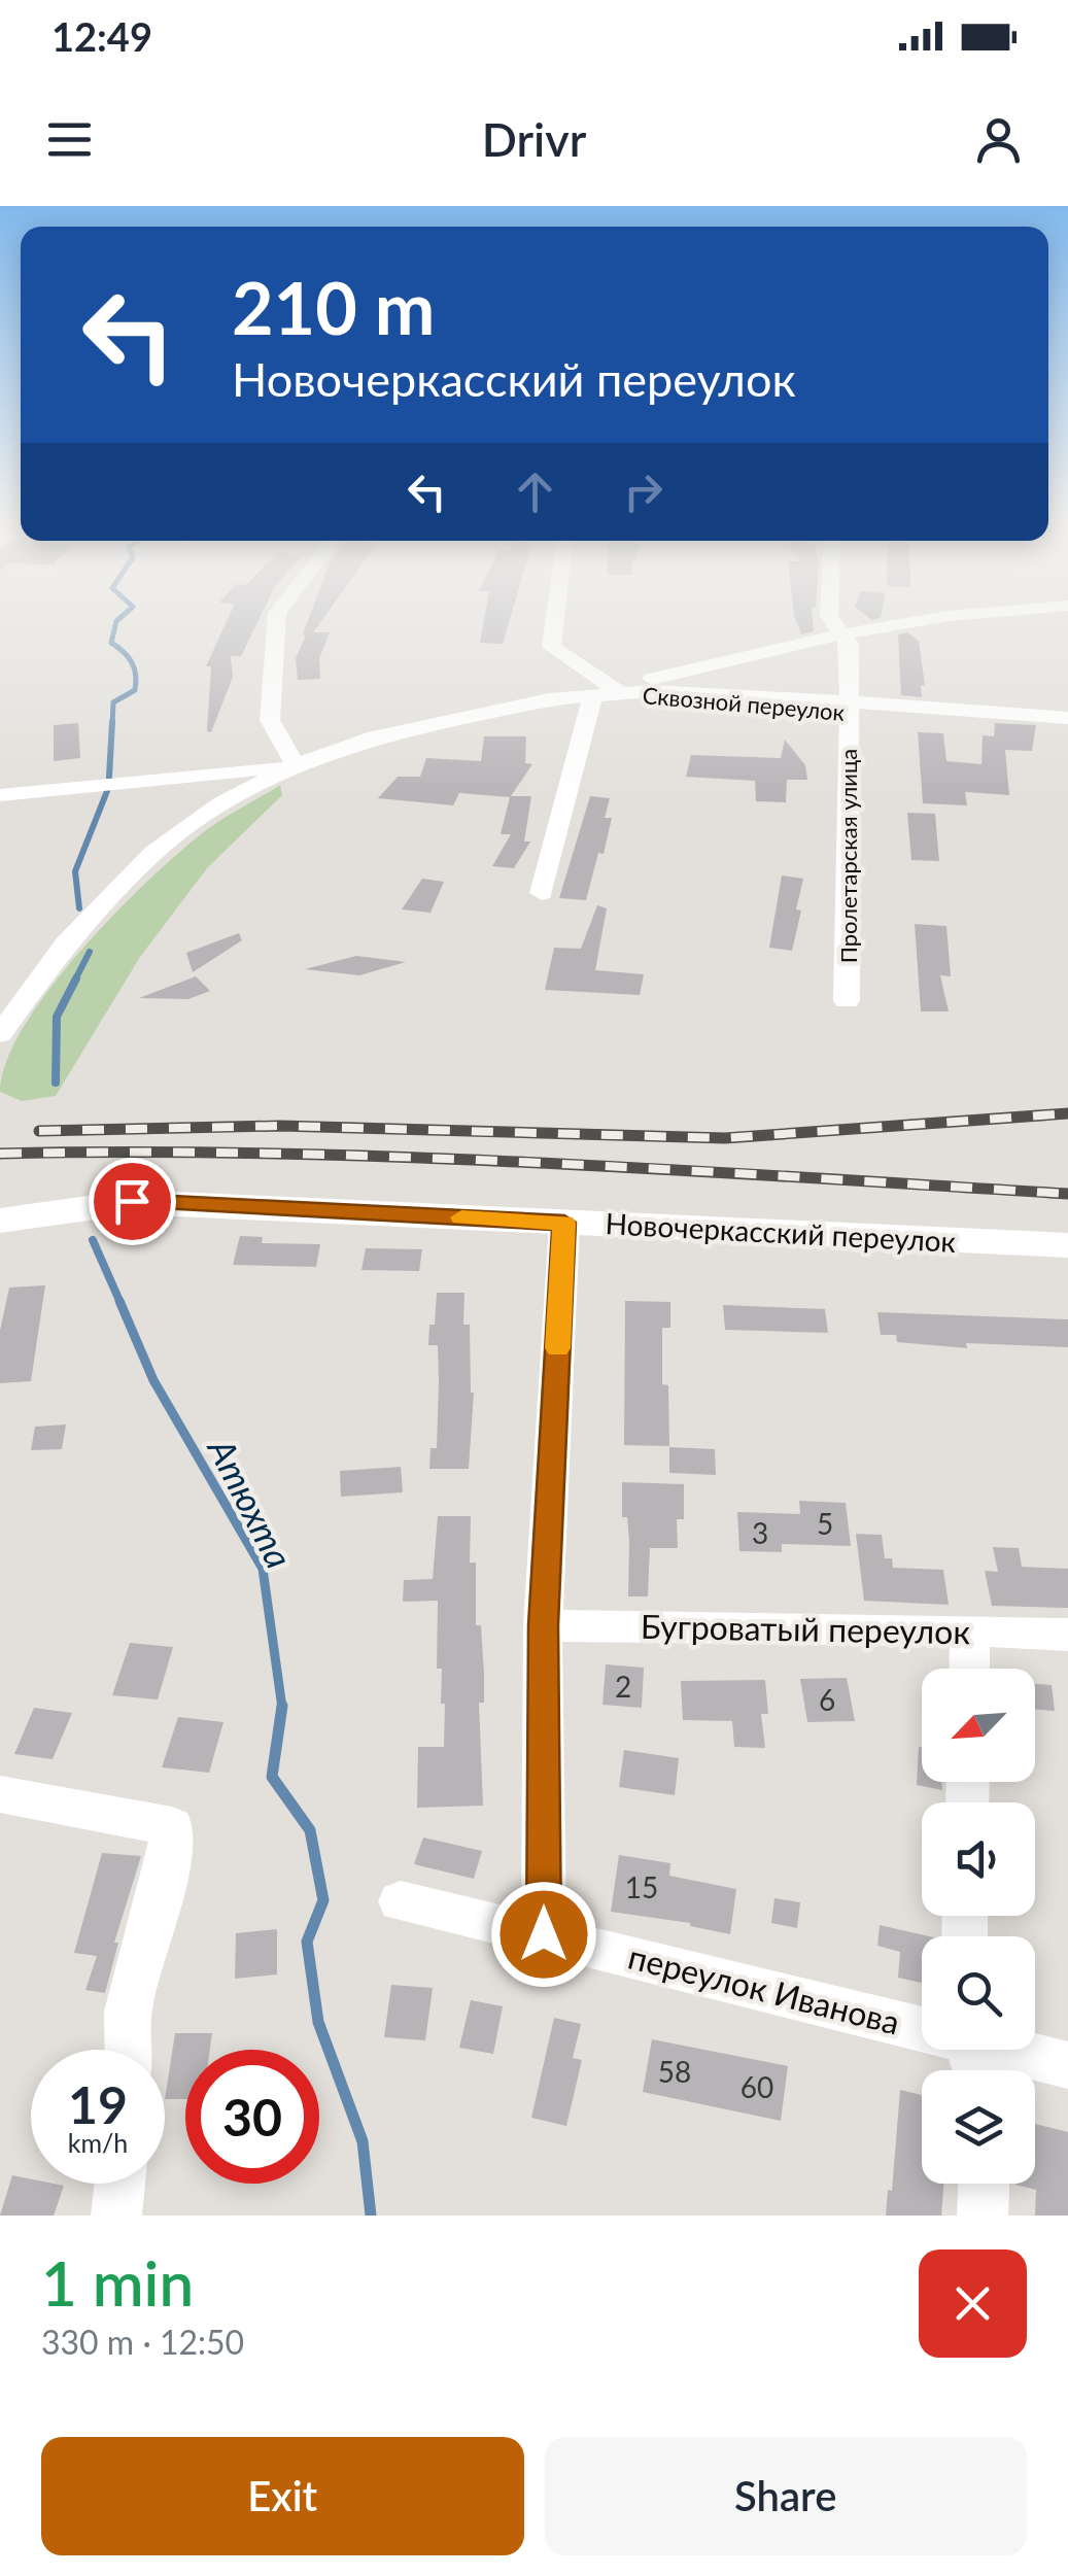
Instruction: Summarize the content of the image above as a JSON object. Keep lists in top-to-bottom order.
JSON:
{
  "streets": {
    "main road": ["Новочеркасский переулок"],
    "street": [
      "Сквозной переулок",
      "Пролетарская улица",
      "Бугроватый переулок",
      "переулок Иванова"
    ]
  },
  "crossings": [
    ["Сквозной переулок", "Пролетарская улица"]
  ],
  "water": ["Атюхта"],
  "house_numbers": [
    "5",
    "3",
    "2",
    "6",
    "15",
    "58",
    "60"
  ],
  "north": "bottom left",
  "page": {
    "status": "12:49",
    "header": "Drivr",
    "turn": ["210 m", "Новочеркасский переулок"],
    "speed": "19 km/h",
    "limit": "30",
    "heading": ["1 min", "330 m · 12:50"],
    "buttons": ["Exit", "Share"]
  }
}
